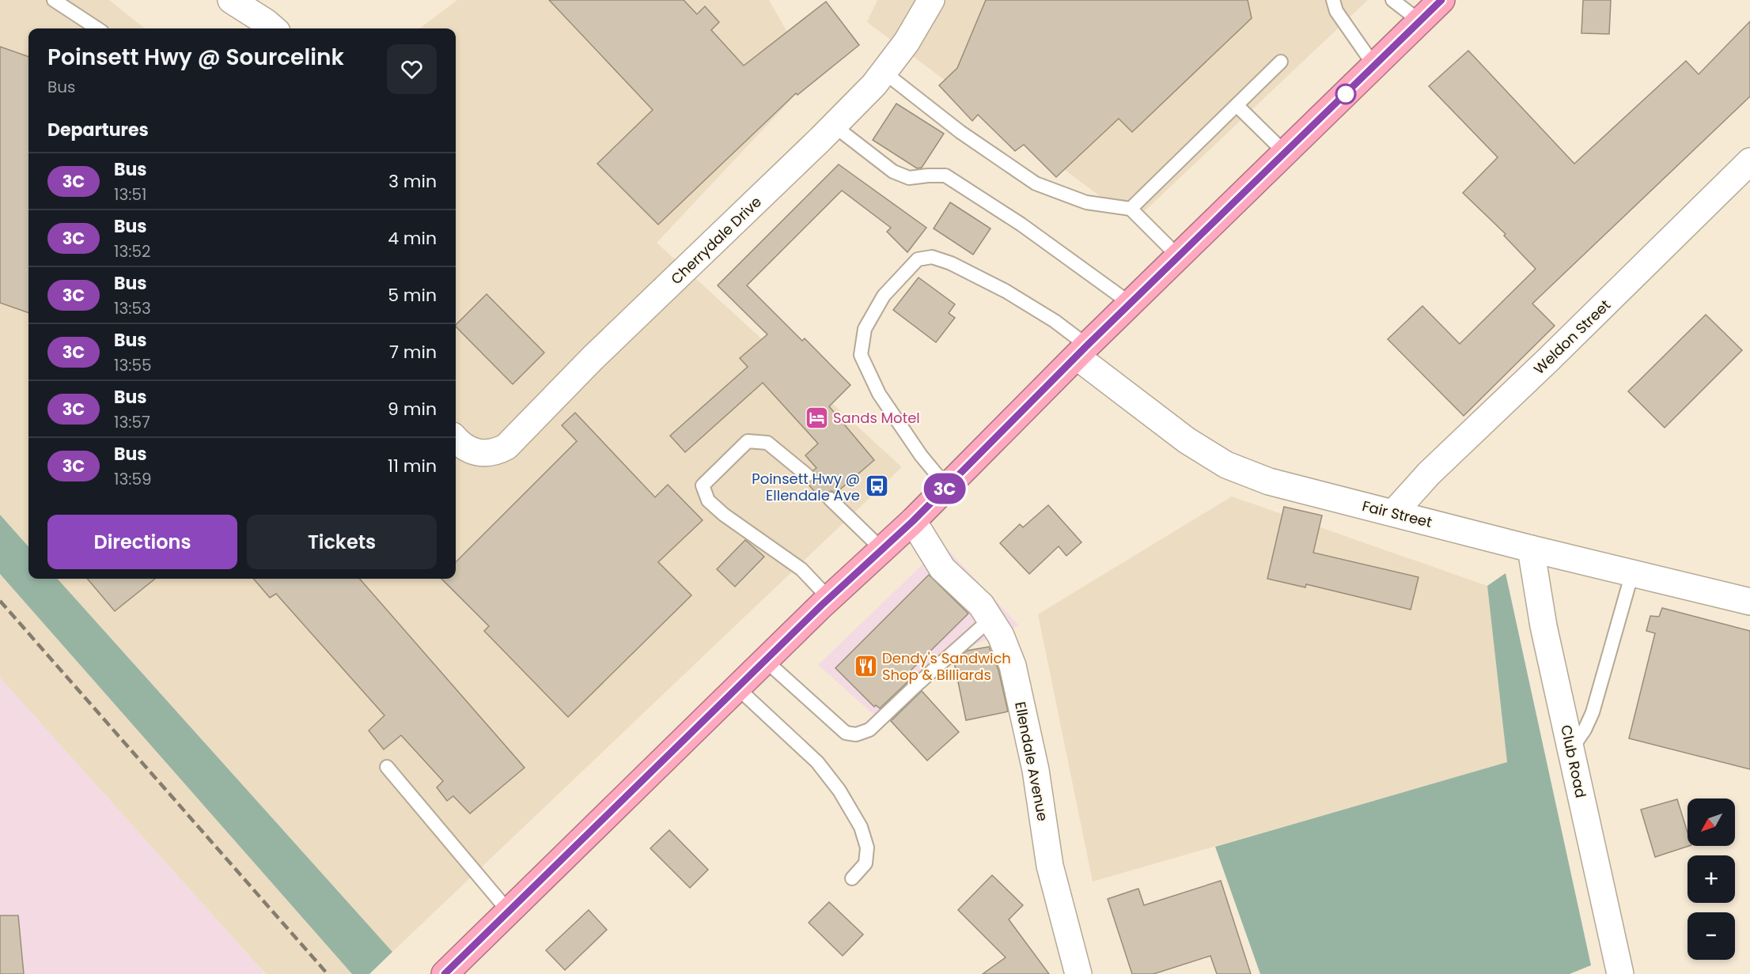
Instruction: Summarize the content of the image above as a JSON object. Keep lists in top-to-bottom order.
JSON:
{
  "streets": {
    "street": [
      "Cherrydale Drive",
      "Weldon Street",
      "Fair Street",
      "Ellendale Avenue",
      "Club Road"
    ]
  },
  "crossings": [
    ["Weldon Street", "Fair Street"],
    ["Fair Street", "Club Road"]
  ],
  "places": {
    "hotel": ["Sands Motel"],
    "bus stop": ["Poinsett Hwy @ Ellendale Ave"],
    "restaurant": ["Dendy's Sandwich Shop & Billiards"]
  },
  "lines": ["bus line 3C"],
  "north": "bottom left",
  "page": {
    "on_map": "3C",
    "heading": [
      ["Poinsett Hwy @ Sourcelink", "Bus"],
      "Departures"
    ],
    "list": [
      {
        "mark": "3C",
        "name": "Bus",
        "note": "13:51",
        "value": "3 min"
      },
      {
        "mark": "3C",
        "name": "Bus",
        "note": "13:52",
        "value": "4 min"
      },
      {
        "mark": "3C",
        "name": "Bus",
        "note": "13:53",
        "value": "5 min"
      },
      {
        "mark": "3C",
        "name": "Bus",
        "note": "13:55",
        "value": "7 min"
      },
      {
        "mark": "3C",
        "name": "Bus",
        "note": "13:57",
        "value": "9 min"
      },
      {
        "mark": "3C",
        "name": "Bus",
        "note": "13:59",
        "value": "11 min"
      }
    ],
    "buttons": ["Directions", "Tickets"],
    "map_buttons": ["+", "−"]
  }
}
